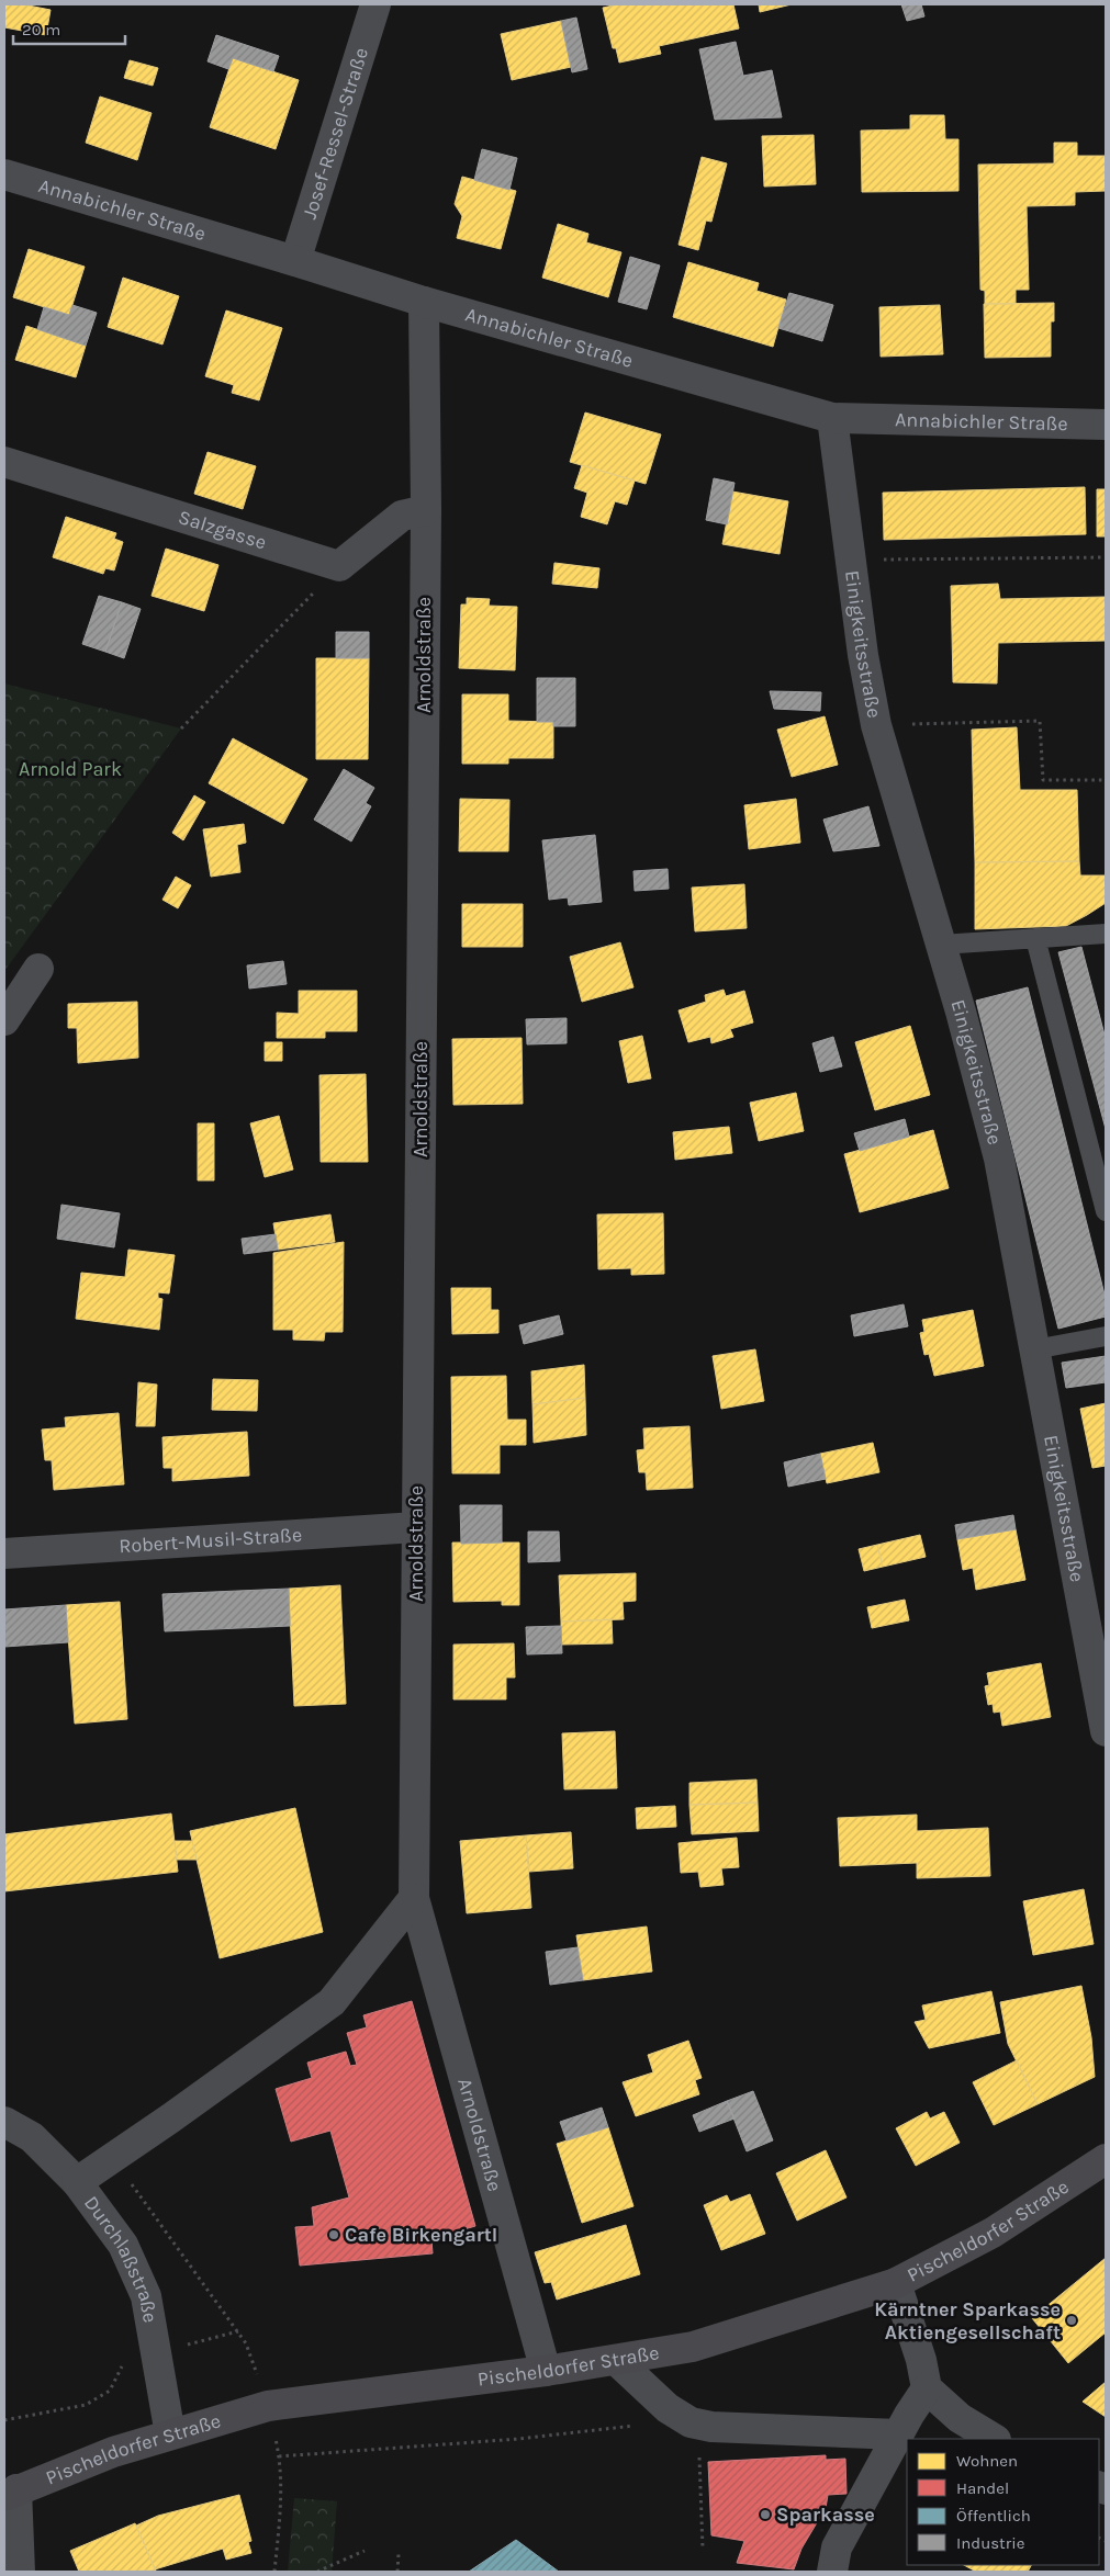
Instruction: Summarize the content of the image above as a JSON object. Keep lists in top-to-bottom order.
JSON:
{
  "streets": {
    "main road": ["Pischeldorfer Straße"],
    "street": [
      "Josef-Ressel-Straße",
      "Annabichler Straße",
      "Salzgasse",
      "Einigkeitsstraße",
      "Arnoldstraße",
      "Robert-Musil-Straße",
      "Durchlaßstraße"
    ]
  },
  "crossings": [
    ["Josef-Ressel-Straße", "Annabichler Straße"],
    ["Annabichler Straße", "Einigkeitsstraße"],
    ["Annabichler Straße", "Arnoldstraße"],
    ["Arnoldstraße", "Robert-Musil-Straße"],
    ["Arnoldstraße", "Pischeldorfer Straße"],
    ["Pischeldorfer Straße", "Durchlaßstraße"]
  ],
  "parks": ["Arnold Park"],
  "places": ["Cafe Birkengartl", "Kärntner Sparkasse Aktiengesellschaft", "Sparkasse"],
  "legend": [
    "Wohnen",
    "Handel",
    "Öffentlich",
    "Industrie"
  ],
  "scale_bar": "20 m"
}
